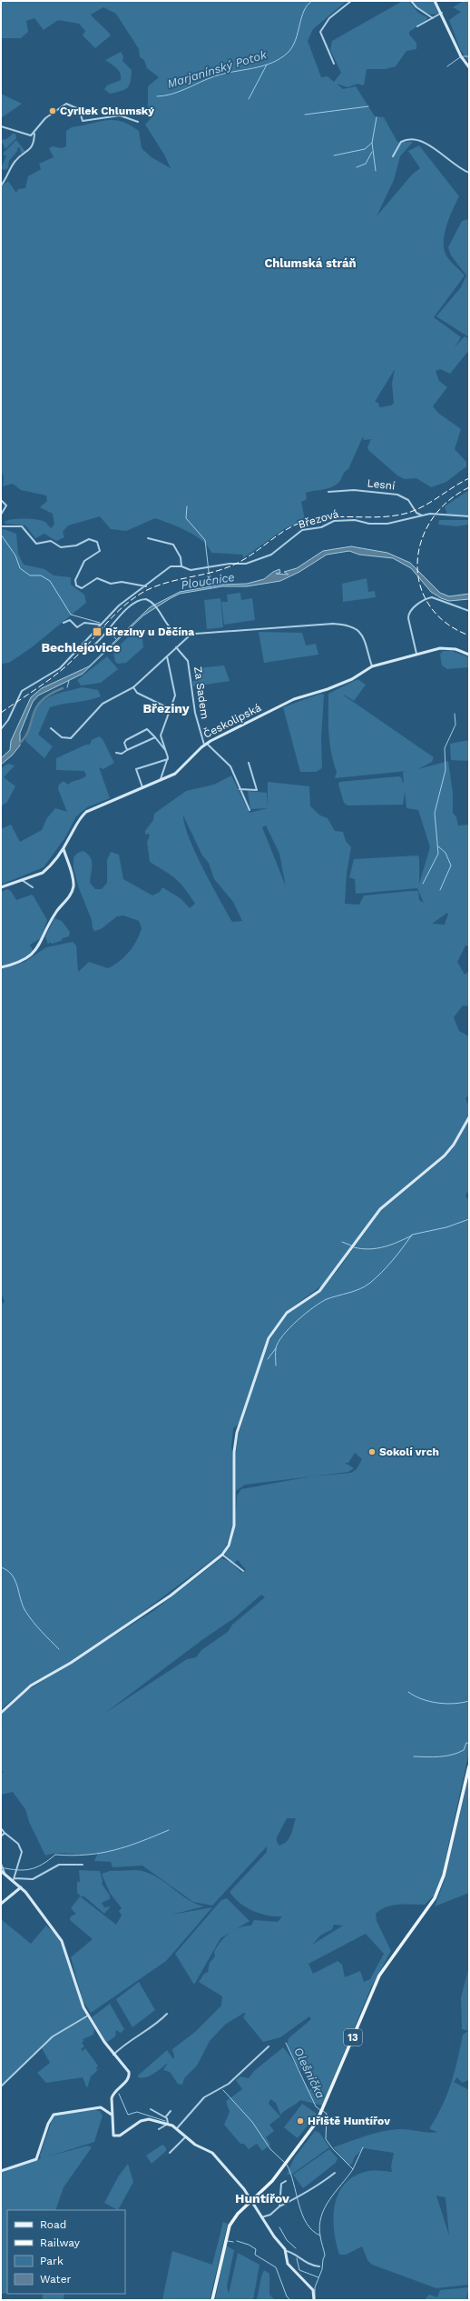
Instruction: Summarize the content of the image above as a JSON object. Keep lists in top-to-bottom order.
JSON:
{
  "streets": {
    "main road": ["13"],
    "street": [
      "Lesní",
      "Březová",
      "Za Sadem",
      "Českolipská"
    ]
  },
  "crossings": [
    ["Lesní", "Březová"],
    ["Za Sadem", "Českolipská"]
  ],
  "districts": [
    "Chlumská stráň",
    "Bechlejovice",
    "Březiny",
    "Huntířov"
  ],
  "water": ["Marjanínský Potok", "Ploučnice", "Olešnička"],
  "places": {
    "other": ["Cyrilek Chlumský", "Sokolí vrch", "Hřiště Huntířov"],
    "transit": ["Březiny u Děčína"]
  },
  "legend": [
    "Road",
    "Railway",
    "Park",
    "Water"
  ]
}
